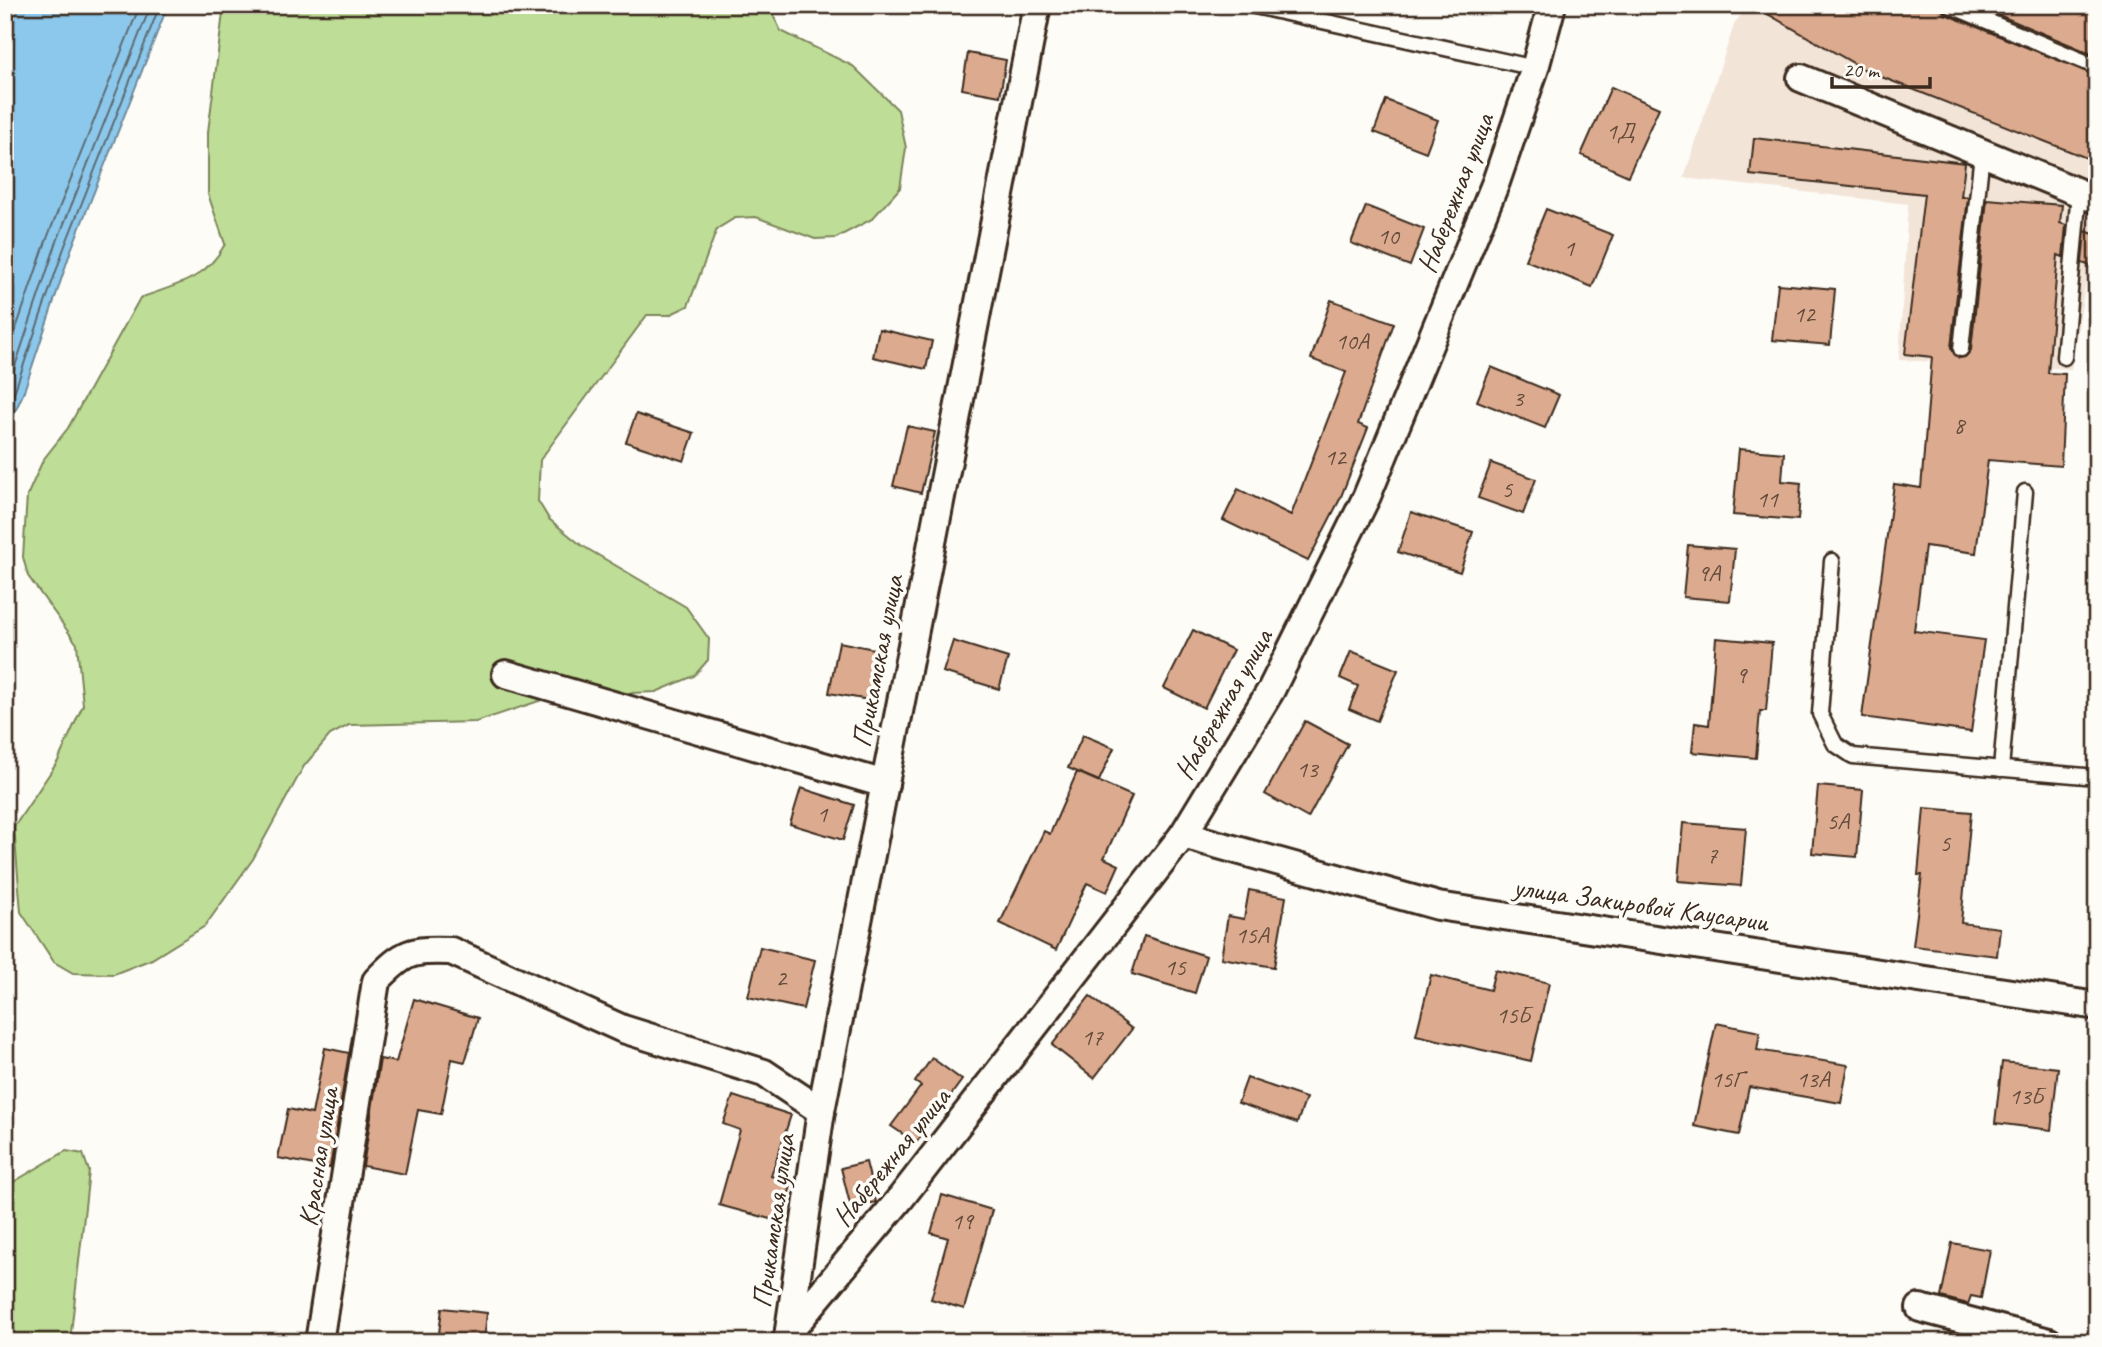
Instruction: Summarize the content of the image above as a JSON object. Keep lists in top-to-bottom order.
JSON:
{
  "streets": {
    "street": [
      "Набережная улица",
      "Прикамская улица",
      "улица Закировой Каусарии",
      "Красная улица"
    ]
  },
  "crossings": [
    ["Набережная улица", "Прикамская улица"],
    ["Набережная улица", "улица Закировой Каусарии"],
    ["Прикамская улица", "Красная улица"]
  ],
  "house_numbers": [
    "1Д",
    "10",
    "1",
    "12",
    "10А",
    "3",
    "8",
    "12",
    "5",
    "11",
    "9А",
    "9",
    "13",
    "1",
    "5А",
    "5",
    "7",
    "15А",
    "15",
    "2",
    "15Б",
    "17",
    "15Г",
    "13А",
    "13Б",
    "19"
  ],
  "scale_bar": "20 m"
}
